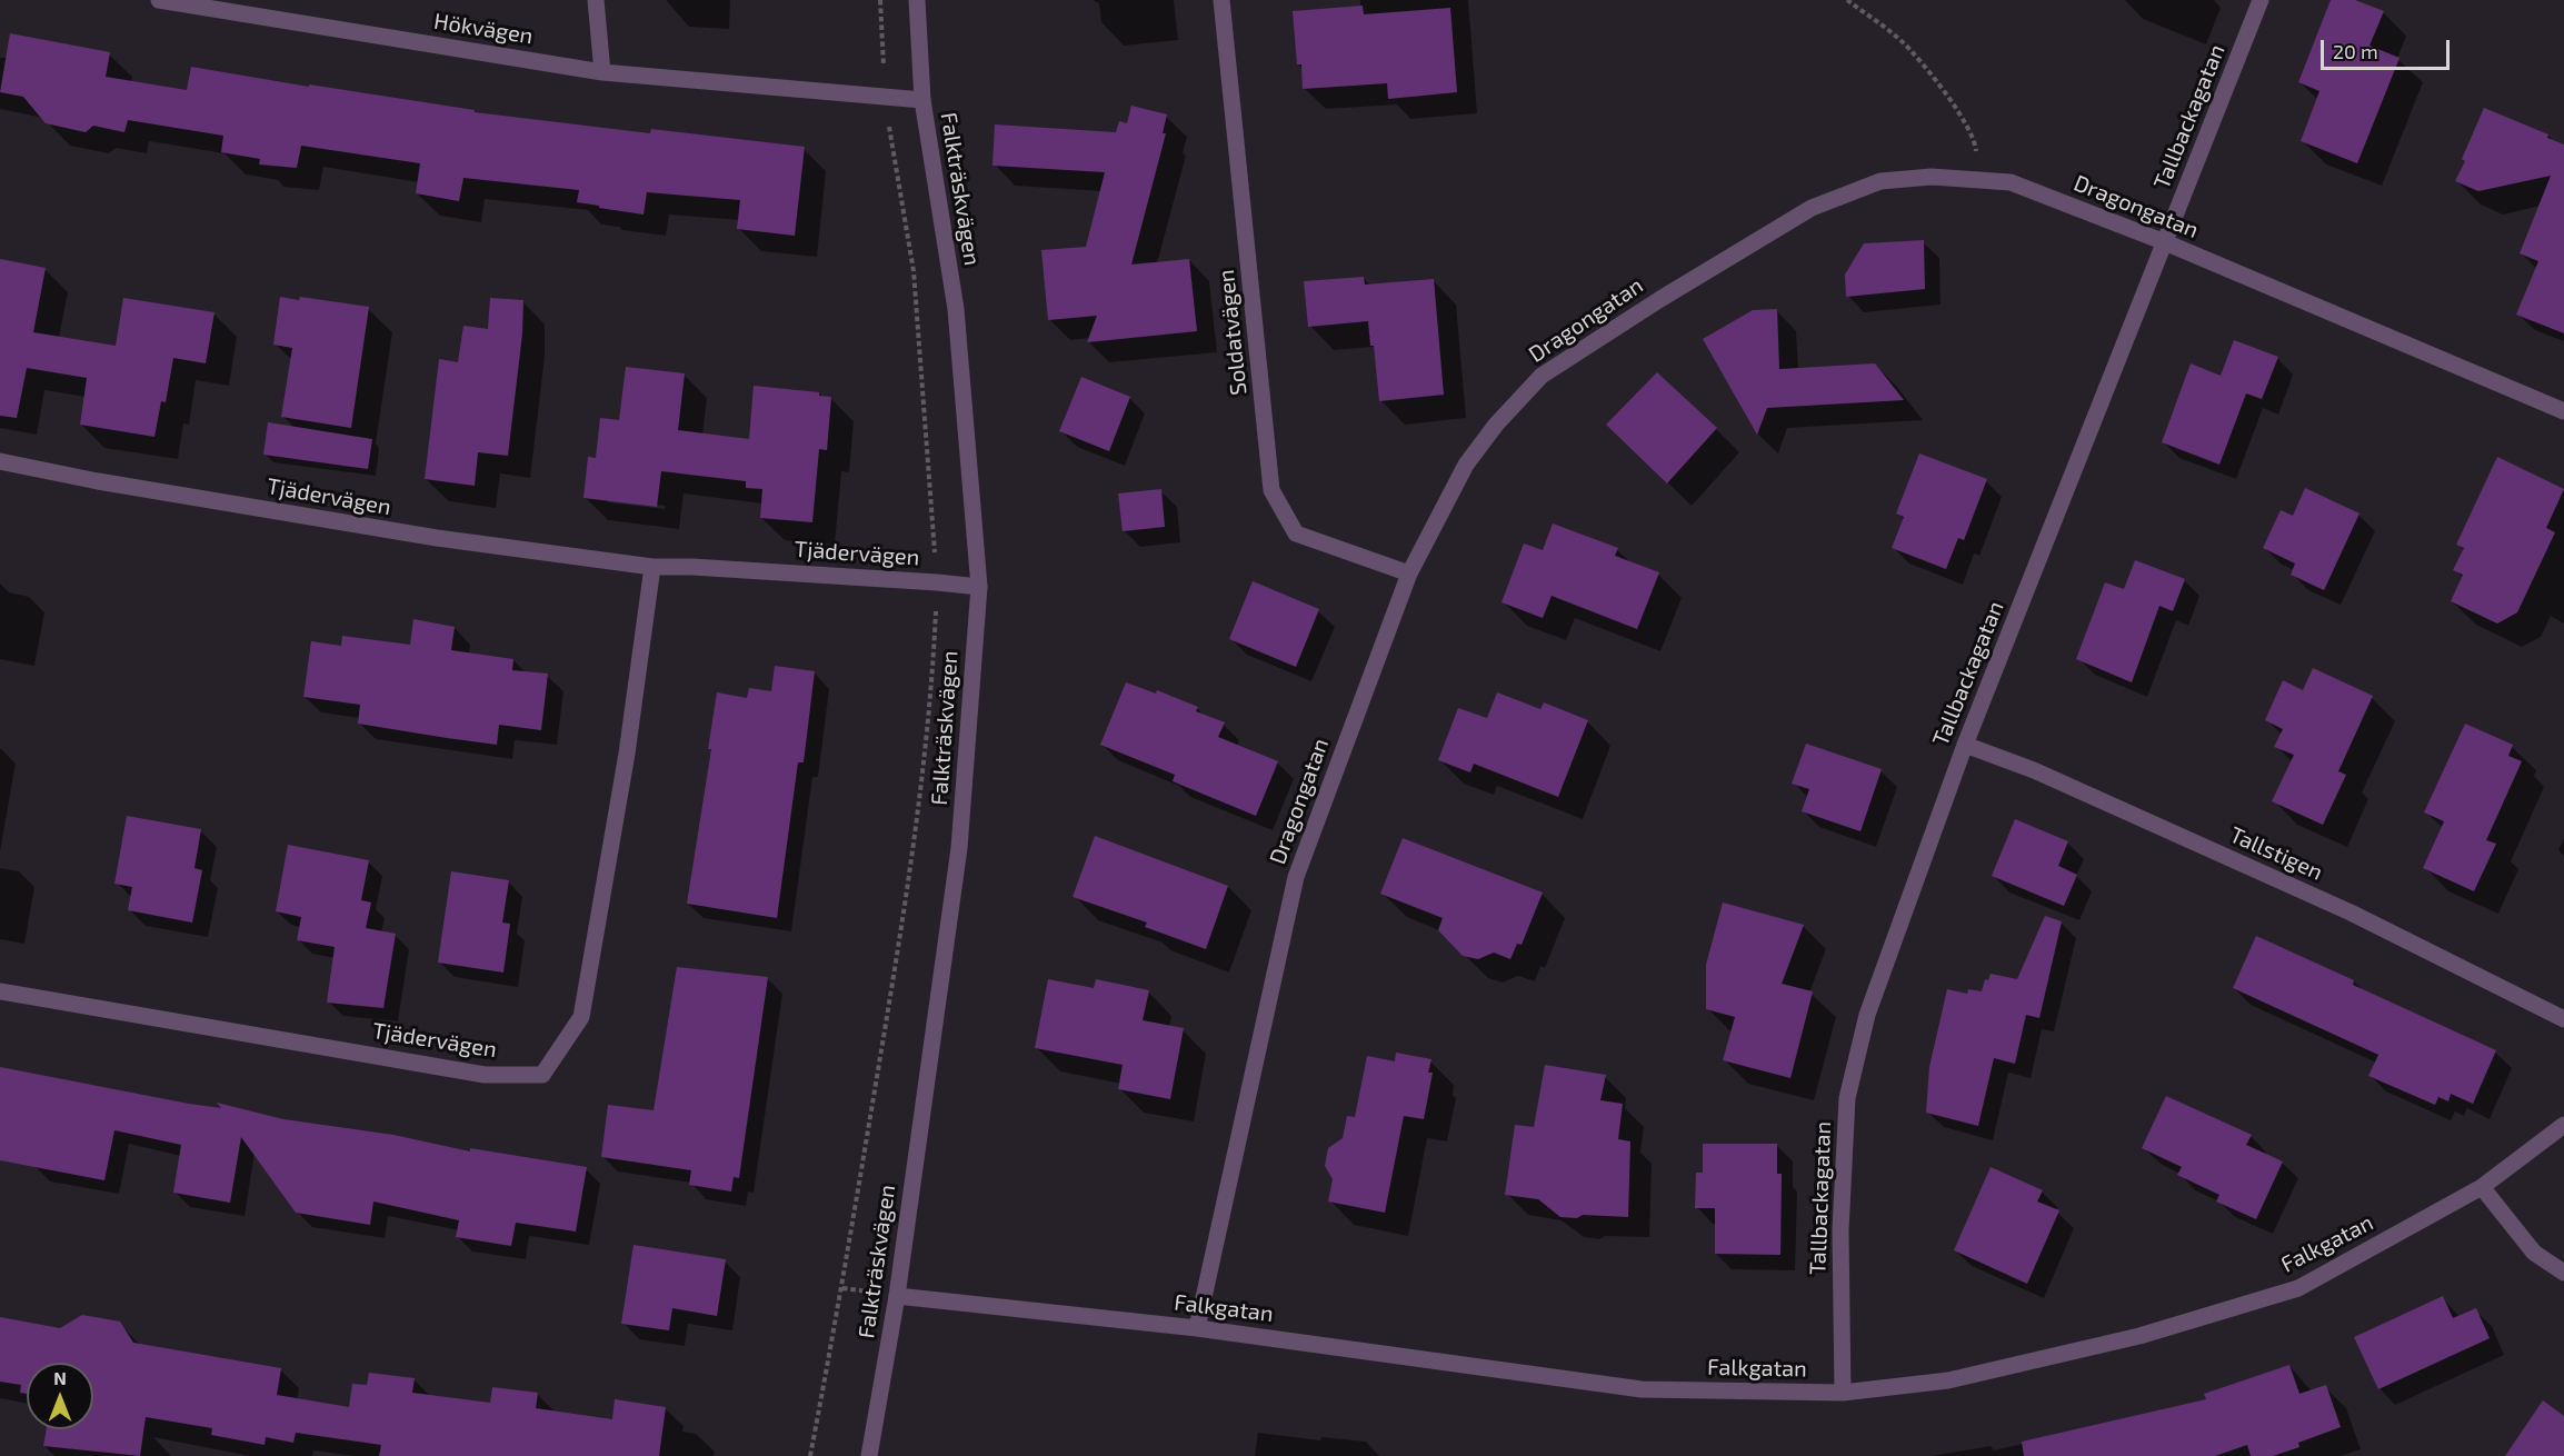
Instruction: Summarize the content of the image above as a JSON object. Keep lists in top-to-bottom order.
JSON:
{
  "streets": {
    "street": [
      "Hökvägen",
      "Tallbackagatan",
      "Falkträskvägen",
      "Dragongatan",
      "Soldatvägen",
      "Tjädervägen",
      "Tallstigen",
      "Falkgatan"
    ]
  },
  "crossings": [
    ["Hökvägen", "Falkträskvägen"],
    ["Tallbackagatan", "Dragongatan"],
    ["Tallbackagatan", "Tallstigen"],
    ["Tallbackagatan", "Falkgatan"],
    ["Falkträskvägen", "Tjädervägen"],
    ["Falkträskvägen", "Falkgatan"],
    ["Dragongatan", "Soldatvägen"],
    ["Dragongatan", "Falkgatan"]
  ],
  "scale_bar": "20 m",
  "north": "top"
}
